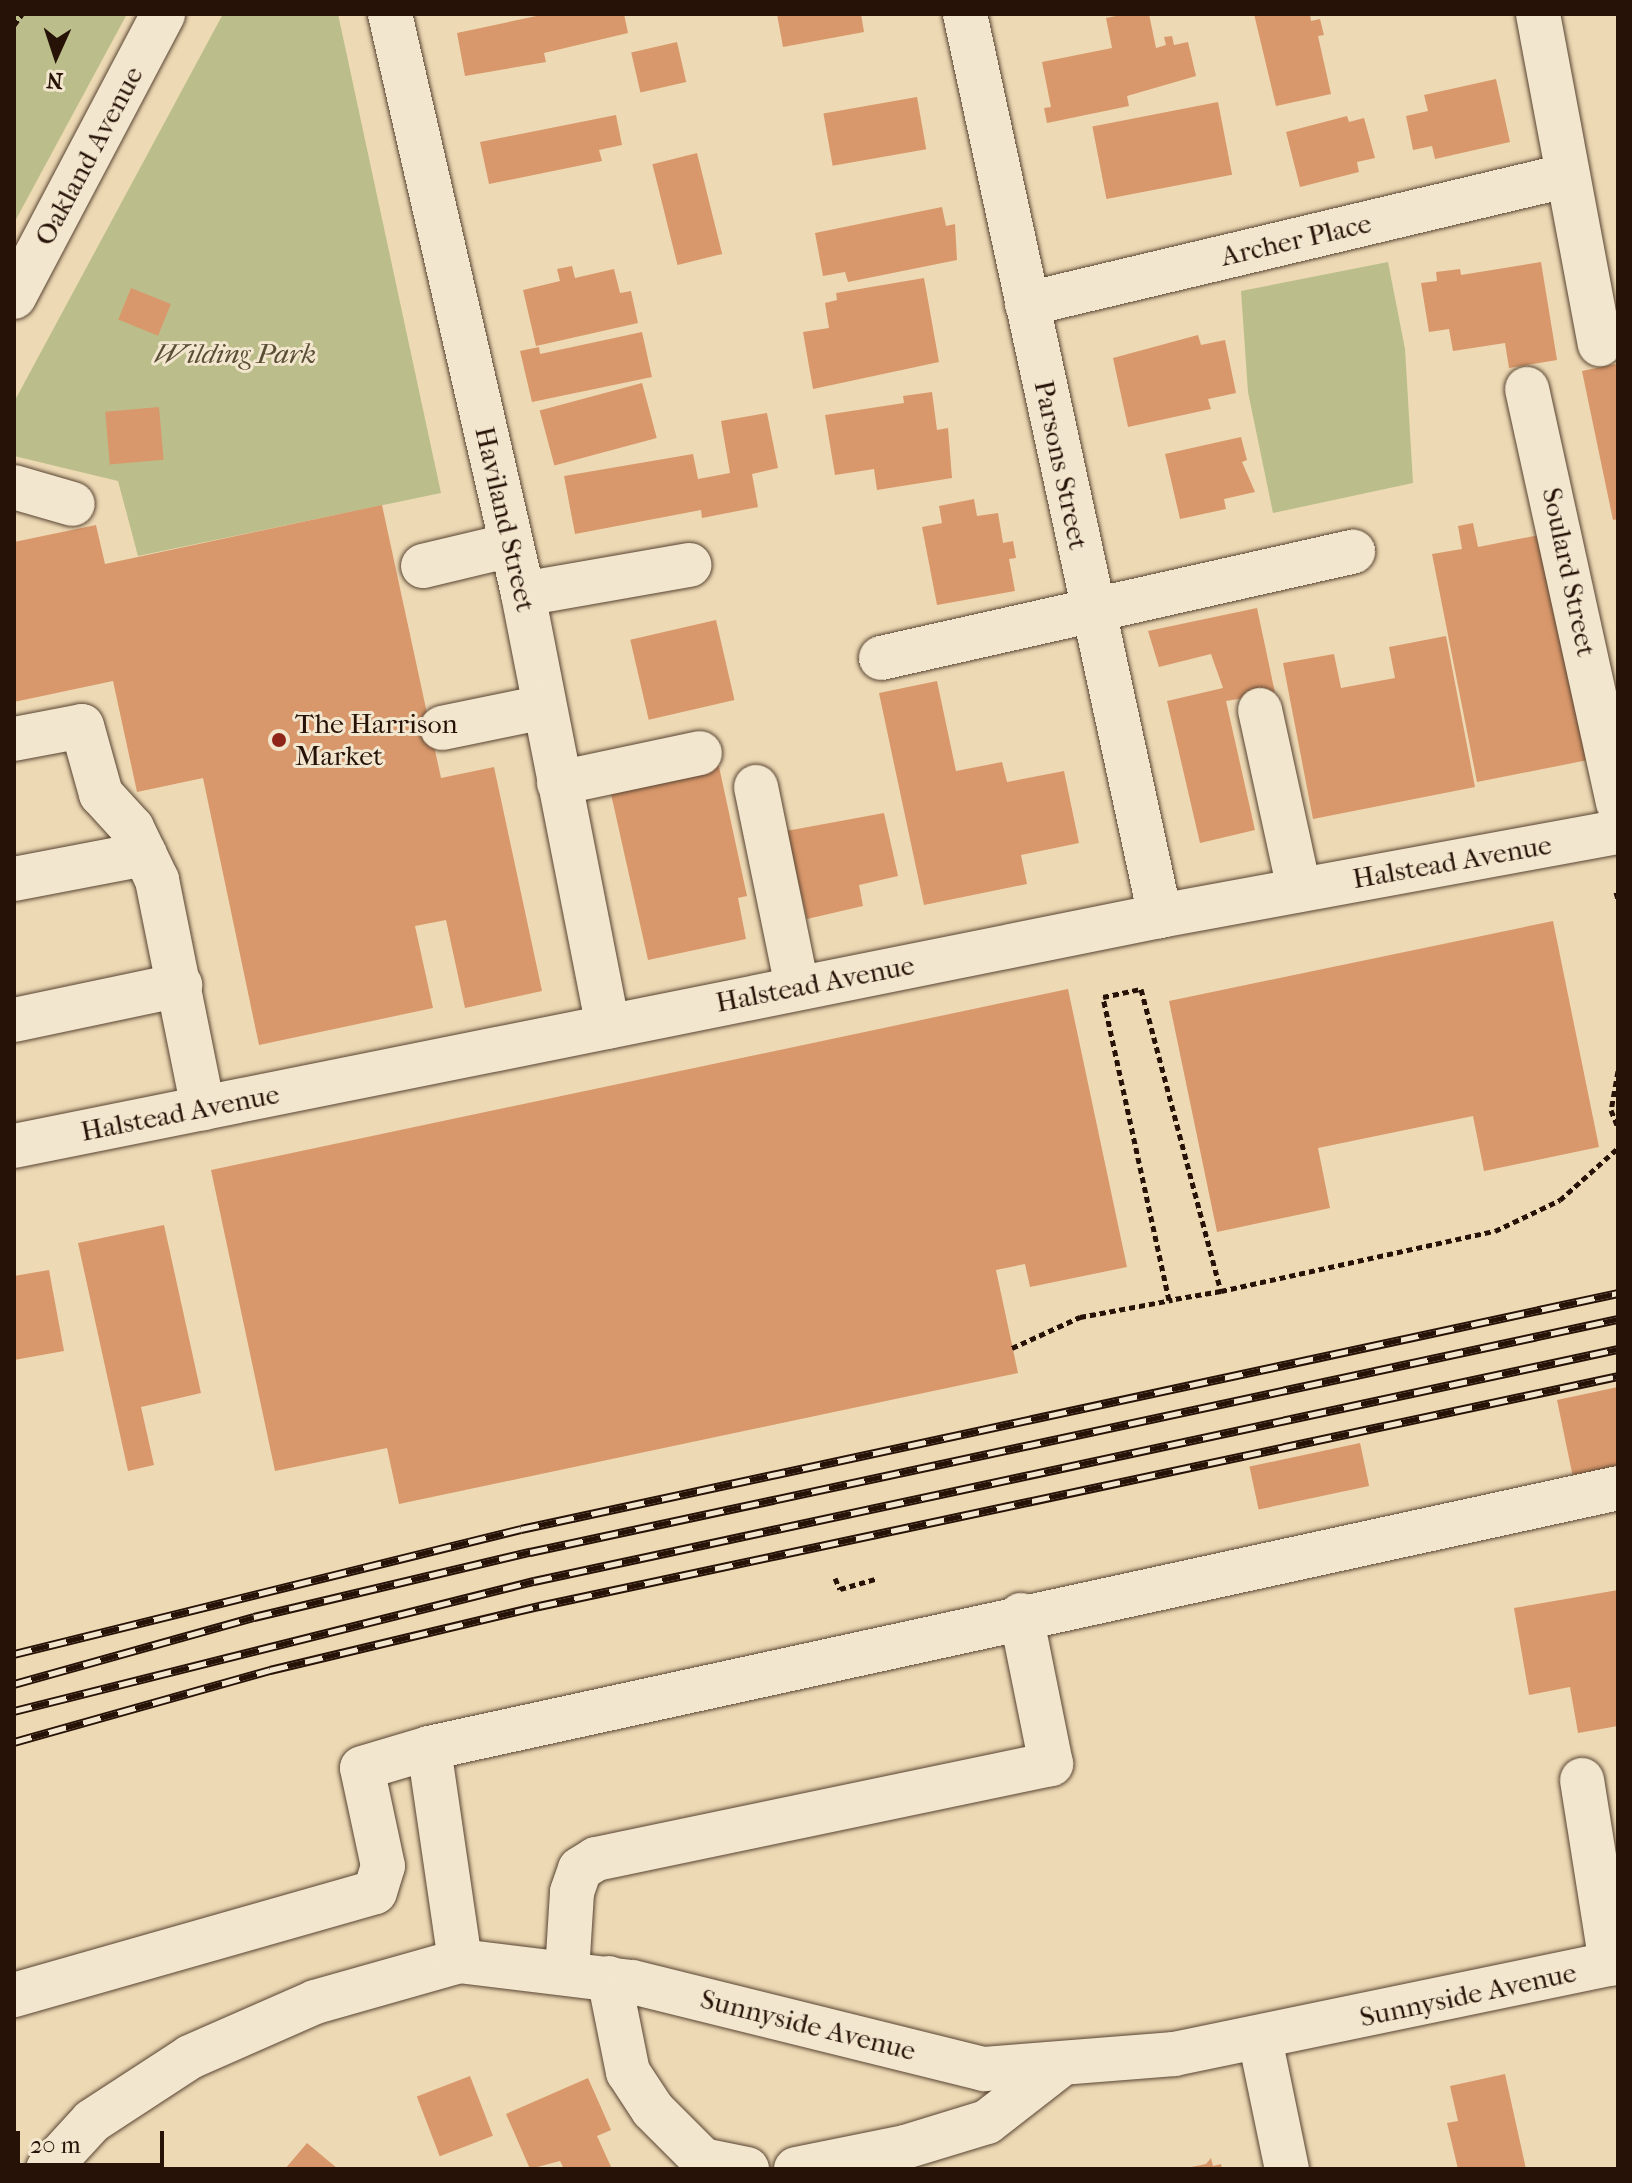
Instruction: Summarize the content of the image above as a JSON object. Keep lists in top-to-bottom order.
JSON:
{
  "streets": {
    "street": [
      "Oakland Avenue",
      "Archer Place",
      "Parsons Street",
      "Haviland Street",
      "Soulard Street",
      "Halstead Avenue",
      "Sunnyside Avenue"
    ]
  },
  "crossings": [
    ["Archer Place", "Parsons Street"],
    ["Parsons Street", "Halstead Avenue"],
    ["Haviland Street", "Halstead Avenue"]
  ],
  "parks": ["Wilding Park"],
  "places": ["The Harrison Market"],
  "scale_bar": "20 m",
  "north": "bottom"
}
